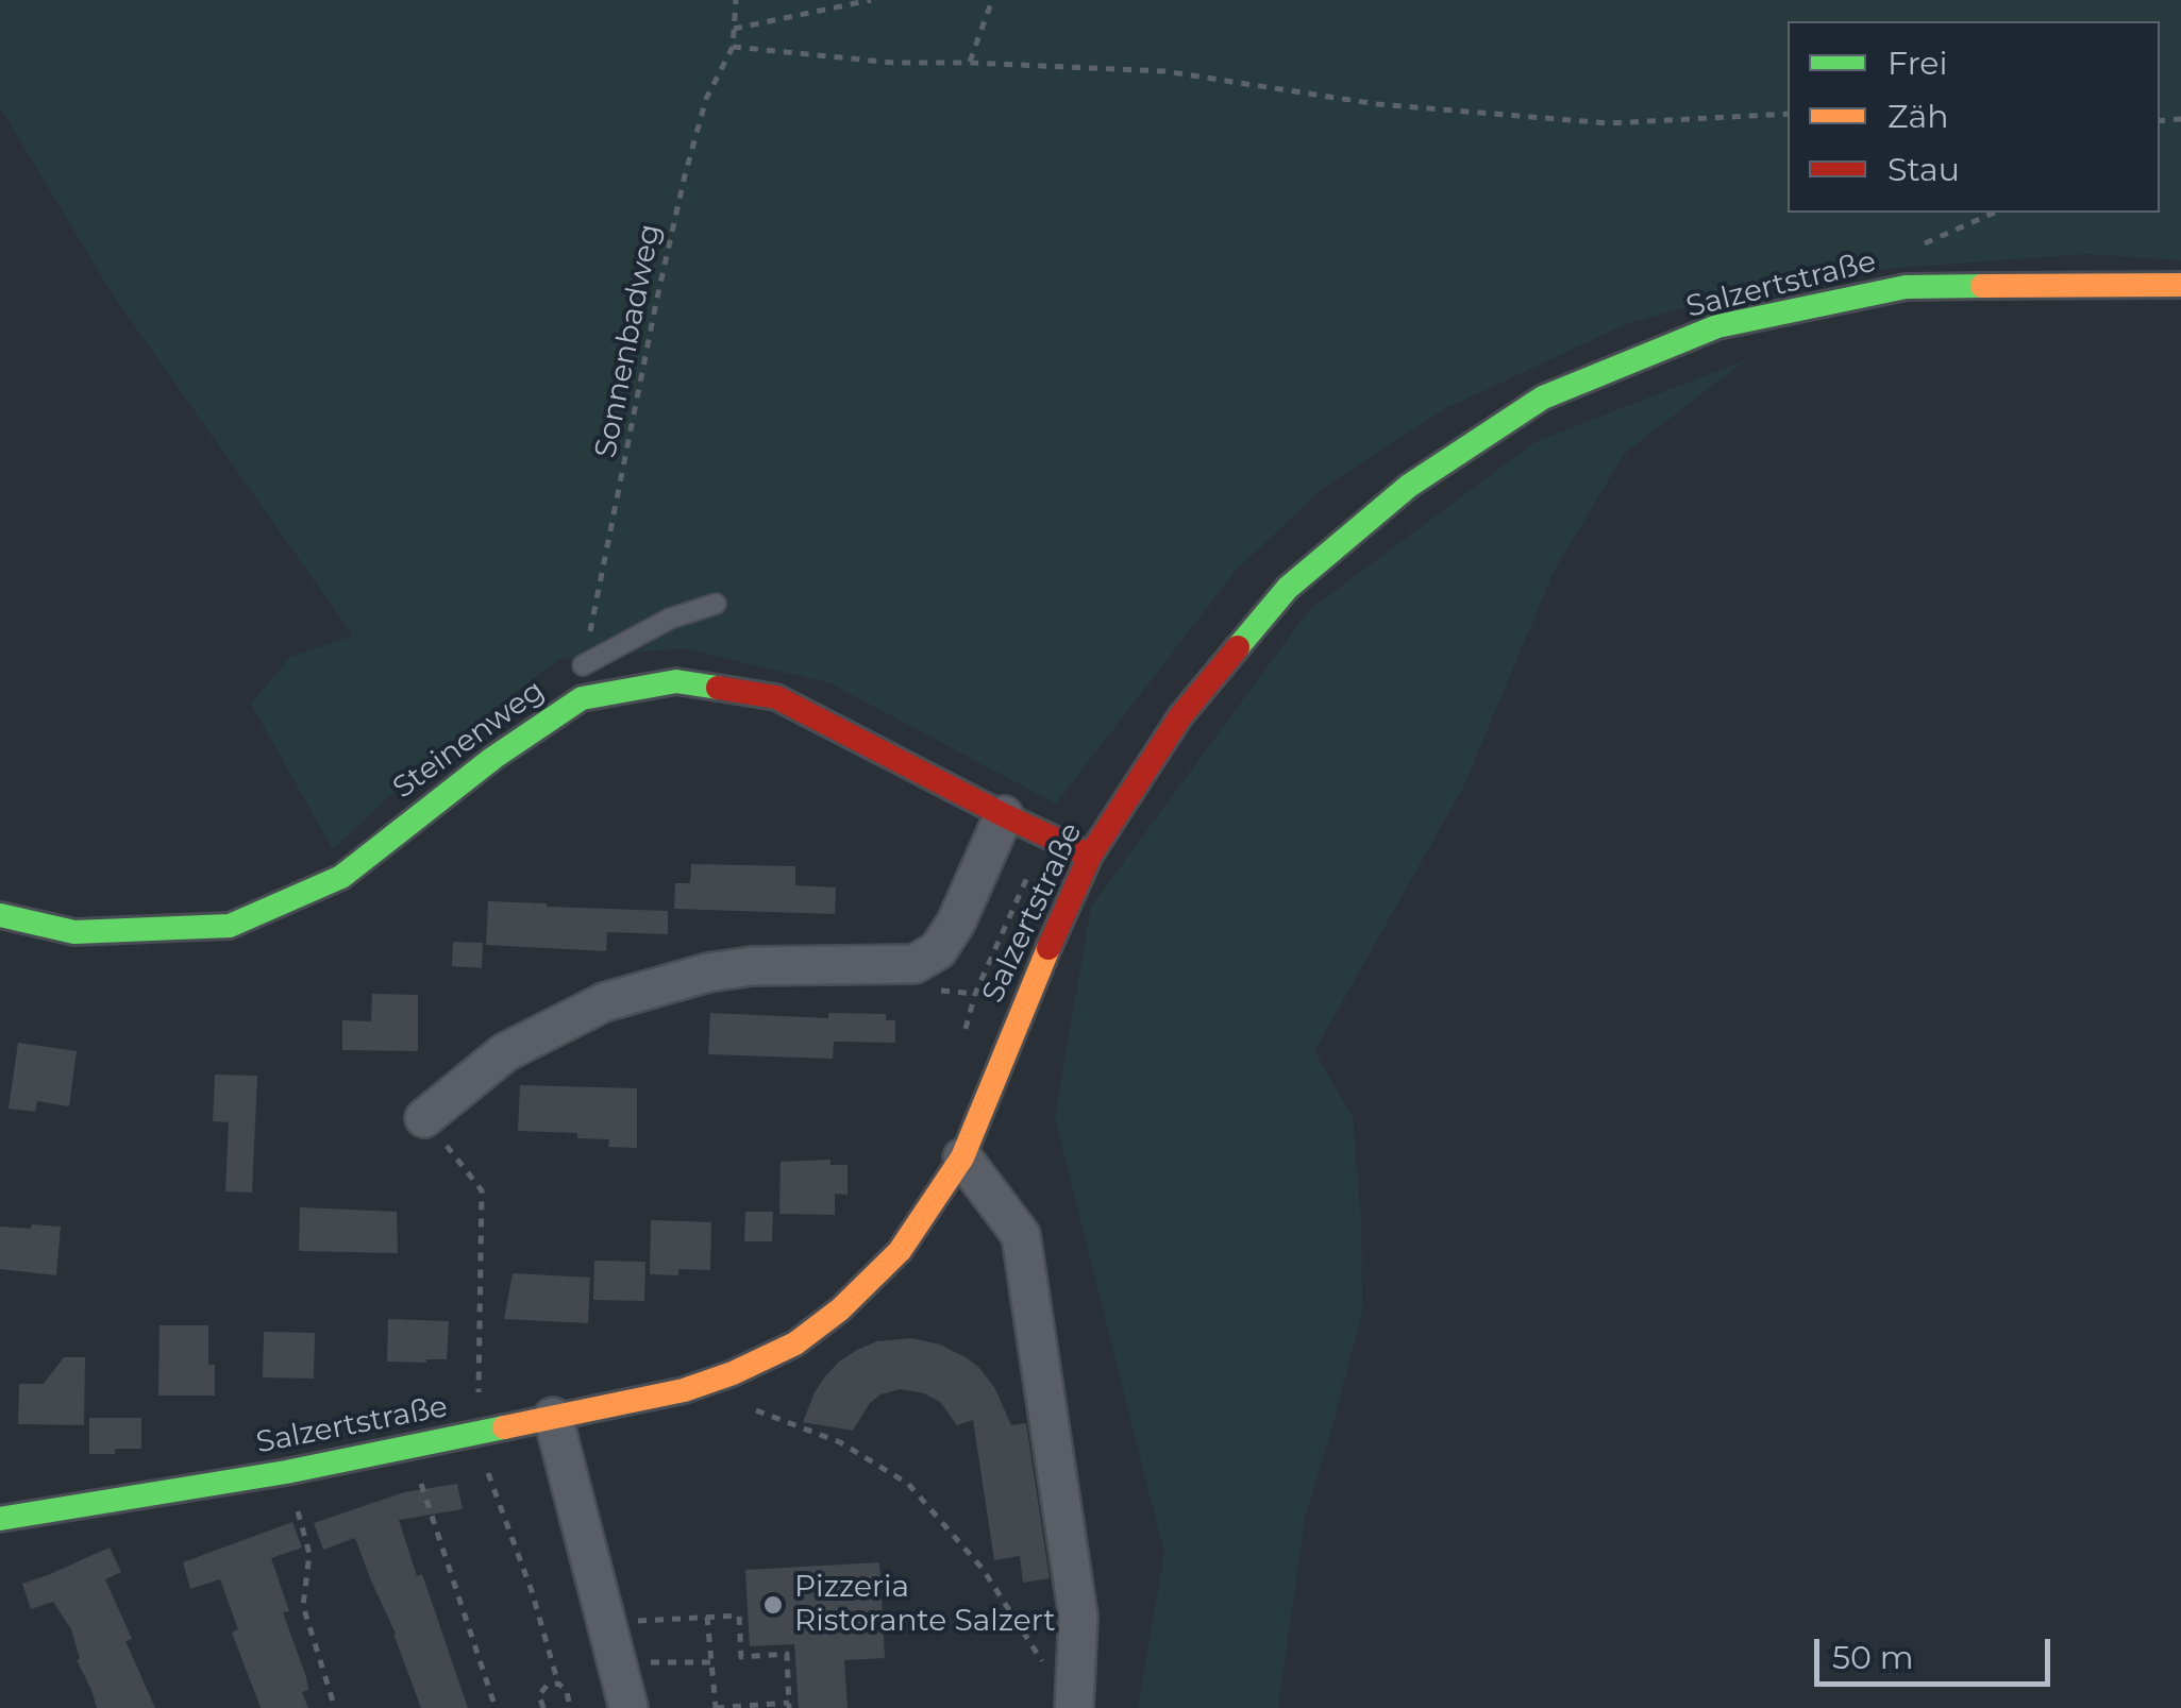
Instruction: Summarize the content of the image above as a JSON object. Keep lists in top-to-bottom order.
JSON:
{
  "streets": {
    "street": ["Salzertstraße", "Steinenweg"],
    "path": ["Sonnenbadweg"]
  },
  "crossings": [
    ["Salzertstraße", "Steinenweg"]
  ],
  "places": ["Pizzeria Ristorante Salzert"],
  "legend": ["Frei", "Zäh", "Stau"],
  "scale_bar": "50 m"
}
